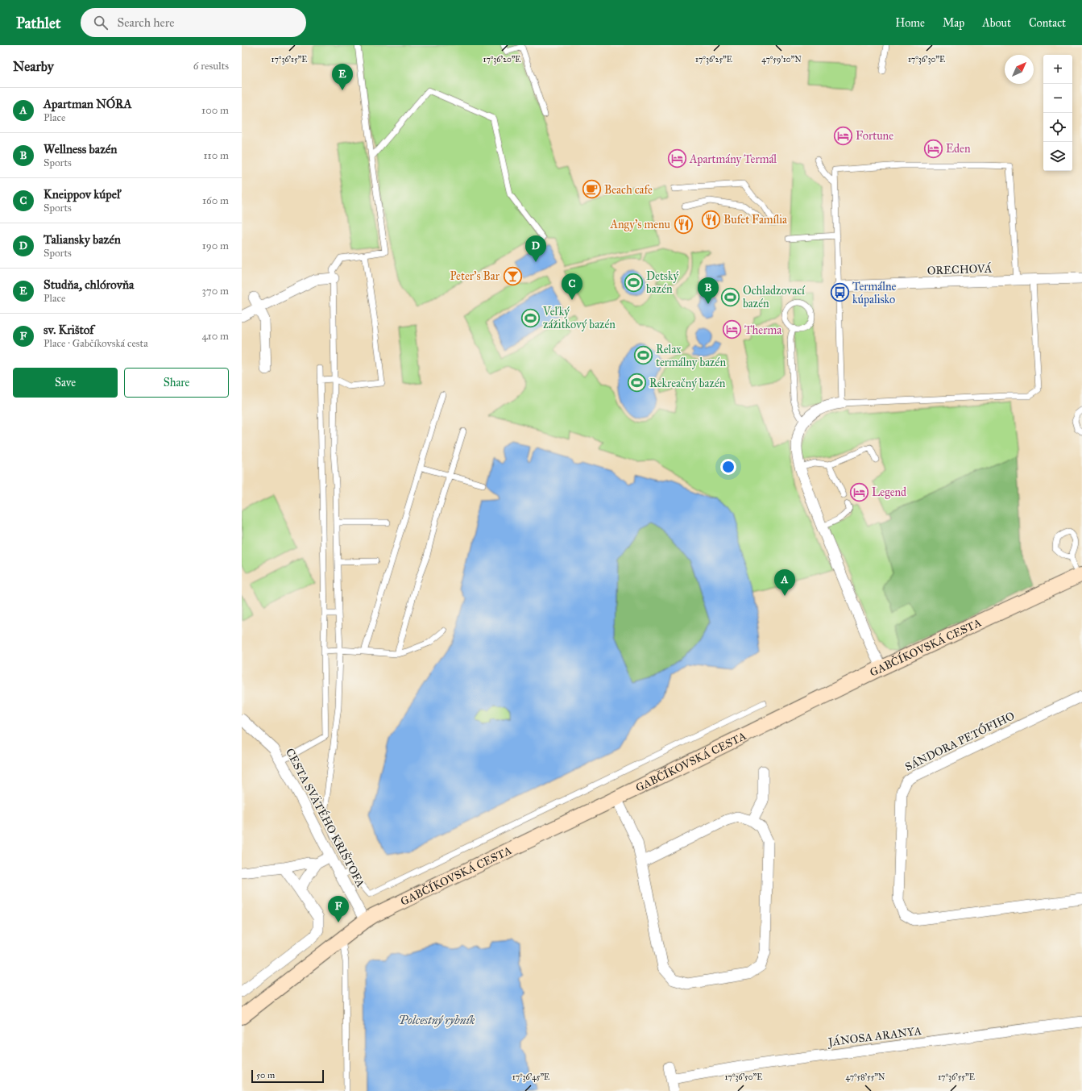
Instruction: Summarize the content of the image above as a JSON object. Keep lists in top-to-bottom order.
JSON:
{
  "streets": {
    "main road": ["GABČÍKOVSKÁ CESTA"],
    "street": [
      "ORECHOVÁ",
      "SÁNDORA PETŐFIHO",
      "CESTA SVÄTÉHO KRIŠTOFA",
      "JÁNOSA ARANYA"
    ]
  },
  "crossings": [
    ["GABČÍKOVSKÁ CESTA", "CESTA SVÄTÉHO KRIŠTOFA"]
  ],
  "water": ["Polcestný rybník"],
  "places": {
    "hotel": [
      "Fortune",
      "Eden",
      "Apartmány Termál",
      "Therma",
      "Legend"
    ],
    "cafe": ["Beach cafe"],
    "restaurant": ["Bufet Família", "Angy's menu"],
    "bar": ["Peter's Bar"],
    "sports": [
      "Detský bazén",
      "Ochladzovací bazén",
      "Veľký zážitkový bazén",
      "Relax termálny bazén",
      "Rekreačný bazén"
    ],
    "bus stop": ["Termálne kúpalisko"]
  },
  "scale_bar": "50 m",
  "north": "top right",
  "page": {
    "header": "Pathlet",
    "search": "Search here",
    "nav": [
      "Home",
      "Map",
      "About",
      "Contact"
    ],
    "heading": ["Nearby", "6 results"],
    "map_buttons": ["+", "−"],
    "pins": [
      "E",
      "D",
      "C",
      "B",
      "A",
      "F"
    ],
    "list": [
      {
        "mark": "A",
        "name": "Apartman NÓRA",
        "note": "Place",
        "value": "100 m"
      },
      {
        "mark": "B",
        "name": "Wellness bazén",
        "note": "Sports",
        "value": "110 m"
      },
      {
        "mark": "C",
        "name": "Kneippov kúpeľ",
        "note": "Sports",
        "value": "160 m"
      },
      {
        "mark": "D",
        "name": "Taliansky bazén",
        "note": "Sports",
        "value": "190 m"
      },
      {
        "mark": "E",
        "name": "Studňa, chlórovňa",
        "note": "Place",
        "value": "370 m"
      },
      {
        "mark": "F",
        "name": "sv. Krištof",
        "note": "Place · Gabčíkovská cesta",
        "value": "410 m"
      }
    ],
    "buttons": ["Save", "Share"],
    "scale": "50 m"
  },
  "coordinates": [
    "17°36'15\"E",
    "17°36'20\"E",
    "17°36'25\"E",
    "47°59'10\"N",
    "17°36'30\"E",
    "17°36'45\"E",
    "17°36'50\"E",
    "47°58'55\"N",
    "17°36'55\"E"
  ]
}
